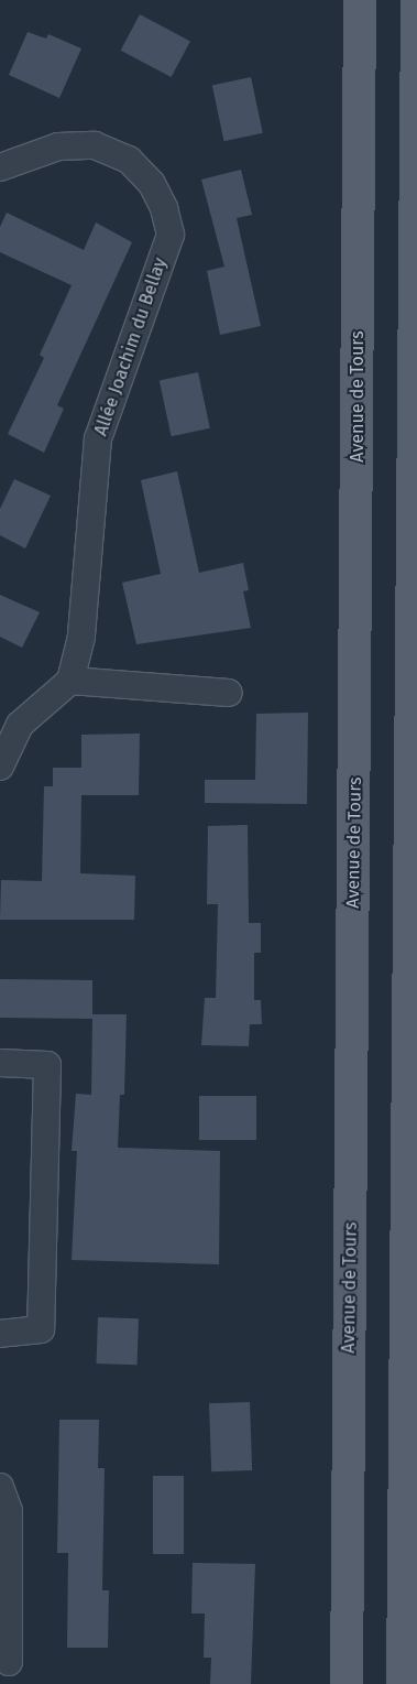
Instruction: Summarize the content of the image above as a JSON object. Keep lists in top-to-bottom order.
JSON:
{
  "streets": {
    "main road": ["Avenue de Tours"],
    "street": ["Allée Joachim du Bellay"]
  }
}
